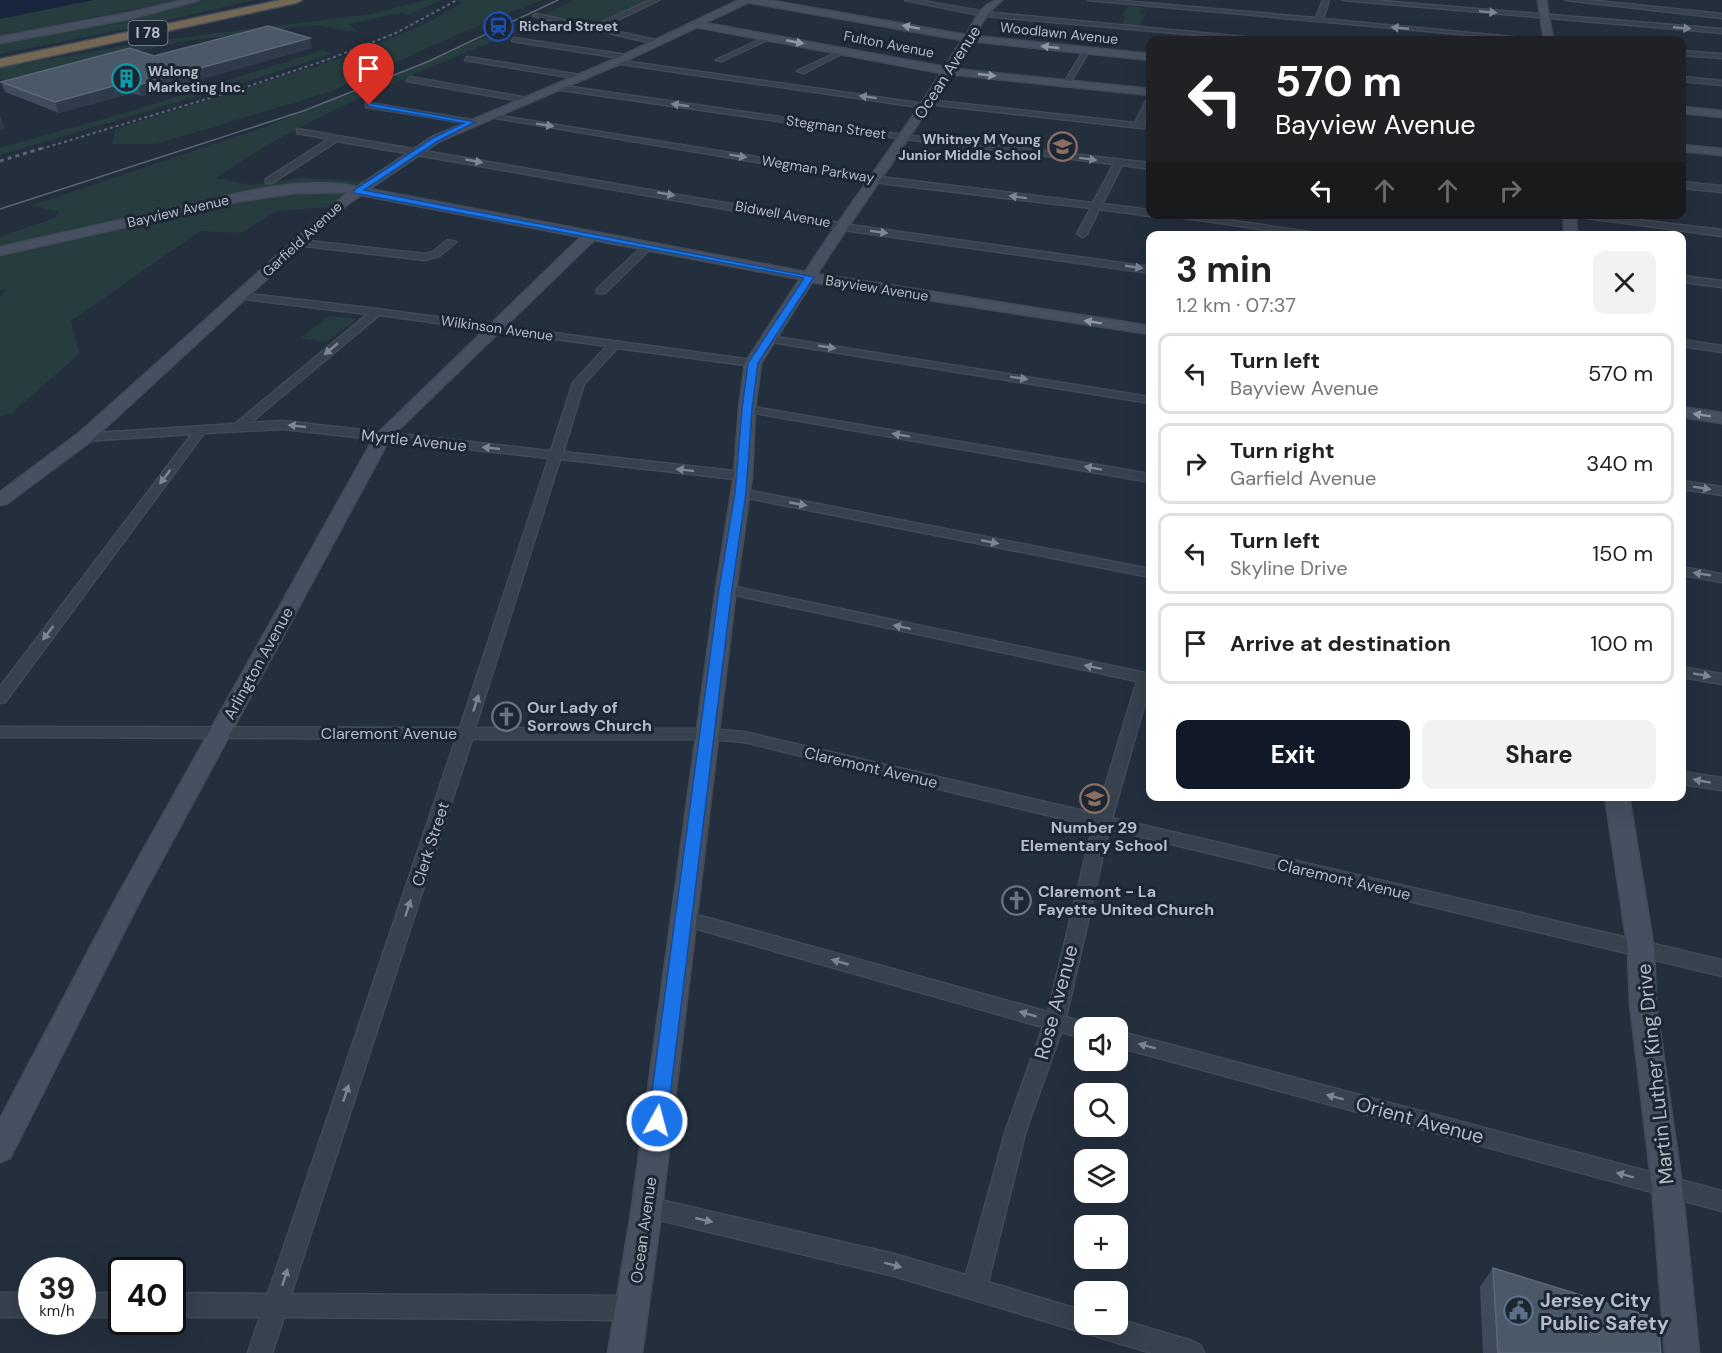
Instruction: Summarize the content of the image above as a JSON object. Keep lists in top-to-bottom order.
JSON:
{
  "streets": {
    "highway": ["I 78"],
    "street": [
      "Woodlawn Avenue",
      "Fulton Avenue",
      "Ocean Avenue",
      "Stegman Street",
      "Wegman Parkway",
      "Bayview Avenue",
      "Bidwell Avenue",
      "Garfield Avenue",
      "Wilkinson Avenue",
      "Myrtle Avenue",
      "Arlington Avenue",
      "Claremont Avenue",
      "Clerk Street",
      "Rose Avenue",
      "Martin Luther King Drive",
      "Orient Avenue"
    ]
  },
  "crossings": [
    ["Woodlawn Avenue", "Ocean Avenue"],
    ["Fulton Avenue", "Ocean Avenue"],
    ["Fulton Avenue", "Garfield Avenue"],
    ["Ocean Avenue", "Stegman Street"],
    ["Ocean Avenue", "Wegman Parkway"],
    ["Ocean Avenue", "Bayview Avenue"],
    ["Ocean Avenue", "Bidwell Avenue"],
    ["Ocean Avenue", "Wilkinson Avenue"],
    ["Ocean Avenue", "Myrtle Avenue"],
    ["Ocean Avenue", "Claremont Avenue"],
    ["Stegman Street", "Garfield Avenue"],
    ["Wegman Parkway", "Garfield Avenue"],
    ["Bayview Avenue", "Garfield Avenue"],
    ["Bayview Avenue", "Arlington Avenue"],
    ["Bidwell Avenue", "Garfield Avenue"],
    ["Garfield Avenue", "Wilkinson Avenue"],
    ["Garfield Avenue", "Myrtle Avenue"],
    ["Wilkinson Avenue", "Arlington Avenue"],
    ["Wilkinson Avenue", "Clerk Street"],
    ["Myrtle Avenue", "Arlington Avenue"],
    ["Myrtle Avenue", "Clerk Street"],
    ["Arlington Avenue", "Claremont Avenue"],
    ["Claremont Avenue", "Clerk Street"],
    ["Claremont Avenue", "Rose Avenue"],
    ["Claremont Avenue", "Martin Luther King Drive"],
    ["Martin Luther King Drive", "Orient Avenue"]
  ],
  "one_way": ["Clerk Street", "Orient Avenue"],
  "places": {
    "station": ["Richard Street"],
    "building": ["Walong Marketing Inc."],
    "school or university": ["Whitney M Young Junior Middle School", "Number 29 Elementary School"],
    "church": ["Our Lady of Sorrows Church", "Claremont - La Fayette United Church"],
    "public building": ["Jersey City Public Safety"]
  },
  "page": {
    "turn": ["570 m", "Bayview Avenue"],
    "heading": ["3 min", "1.2 km · 07:37"],
    "list": [
      {
        "name": "Turn left",
        "note": "Bayview Avenue",
        "value": "570 m"
      },
      {
        "name": "Turn right",
        "note": "Garfield Avenue",
        "value": "340 m"
      },
      {
        "name": "Turn left",
        "note": "Skyline Drive",
        "value": "150 m"
      },
      {
        "name": "Arrive at destination",
        "value": "100 m"
      }
    ],
    "buttons": ["Exit", "Share"],
    "map_buttons": ["+", "−"],
    "speed": "39 km/h",
    "limit": "40"
  }
}
